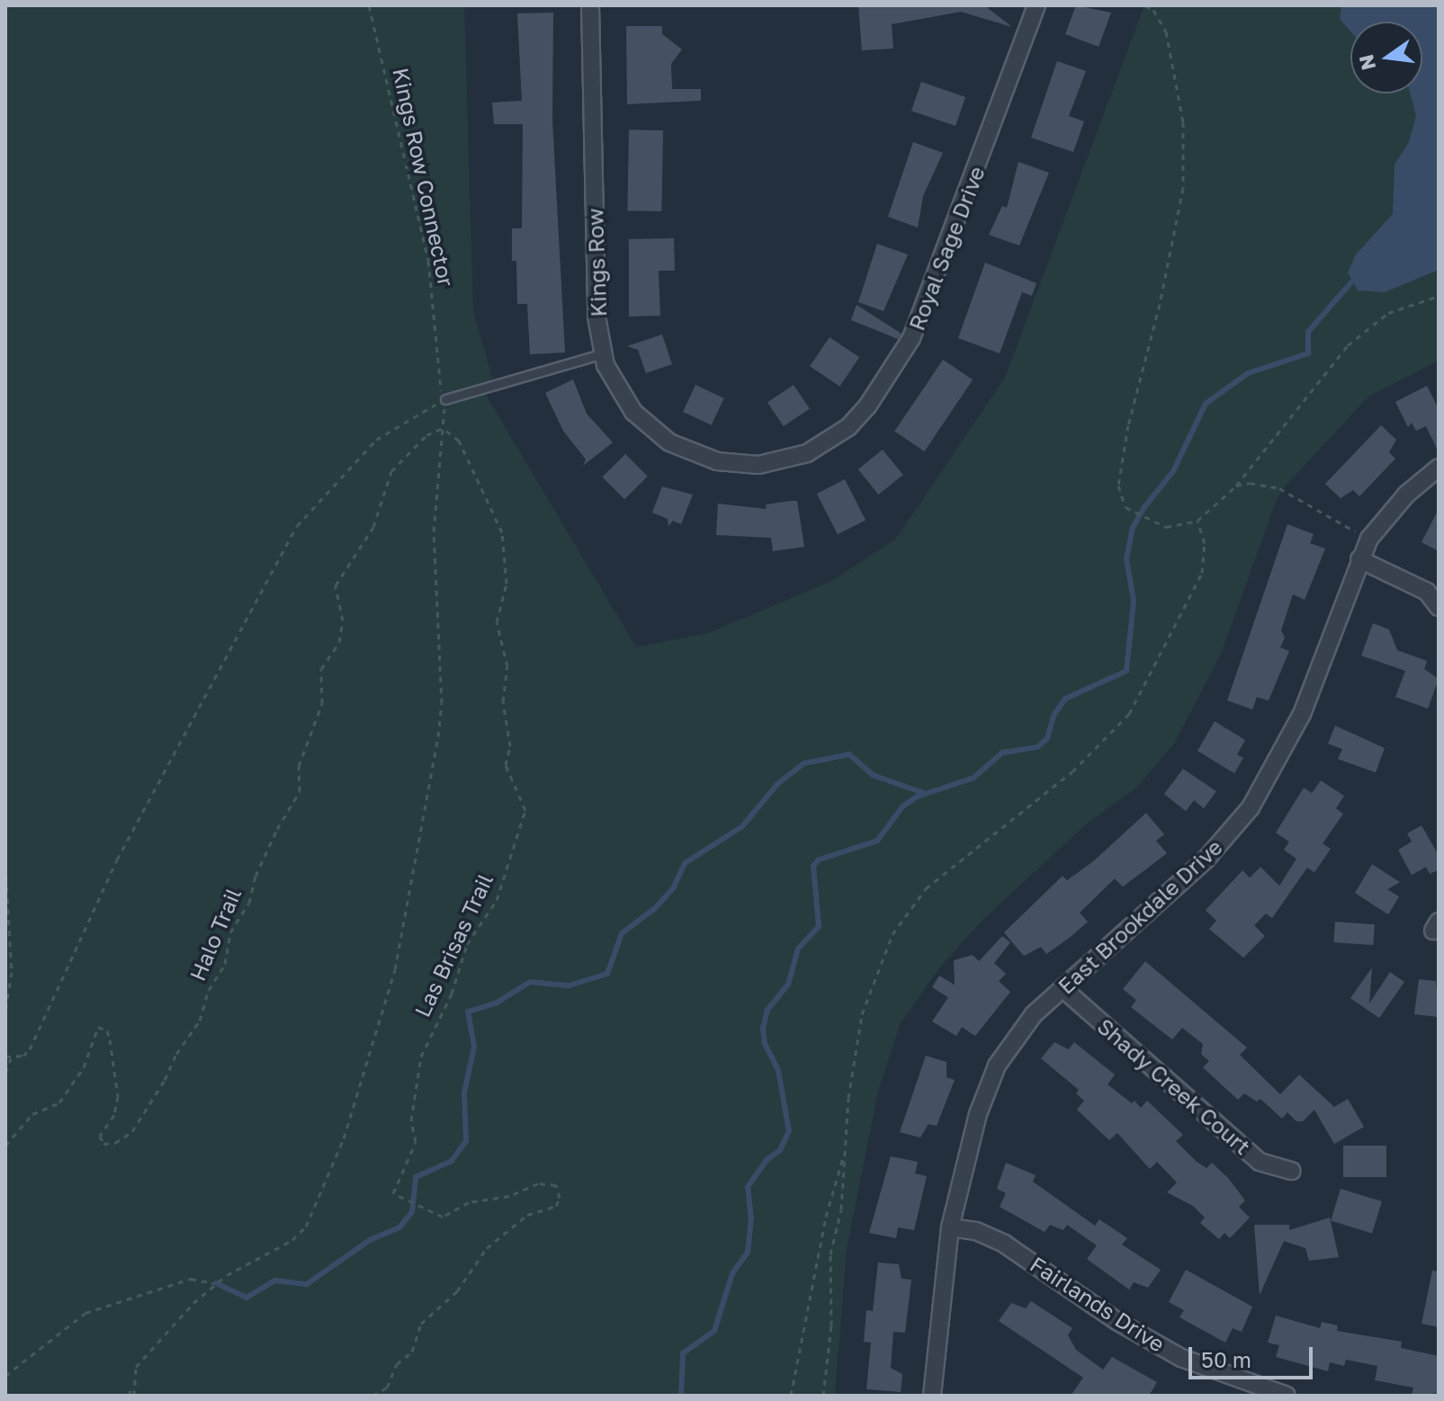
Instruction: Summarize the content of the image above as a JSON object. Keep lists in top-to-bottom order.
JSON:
{
  "streets": {
    "street": [
      "Royal Sage Drive",
      "Kings Row",
      "East Brookdale Drive",
      "Shady Creek Court",
      "Fairlands Drive"
    ],
    "path": ["Kings Row Connector", "Halo Trail", "Las Brisas Trail"]
  },
  "crossings": [
    ["Kings Row Connector", "Halo Trail"],
    ["Kings Row Connector", "Las Brisas Trail"],
    ["Royal Sage Drive", "Kings Row"],
    ["East Brookdale Drive", "Shady Creek Court"],
    ["East Brookdale Drive", "Fairlands Drive"],
    ["Halo Trail", "Las Brisas Trail"]
  ],
  "scale_bar": "50 m",
  "north": "left"
}
